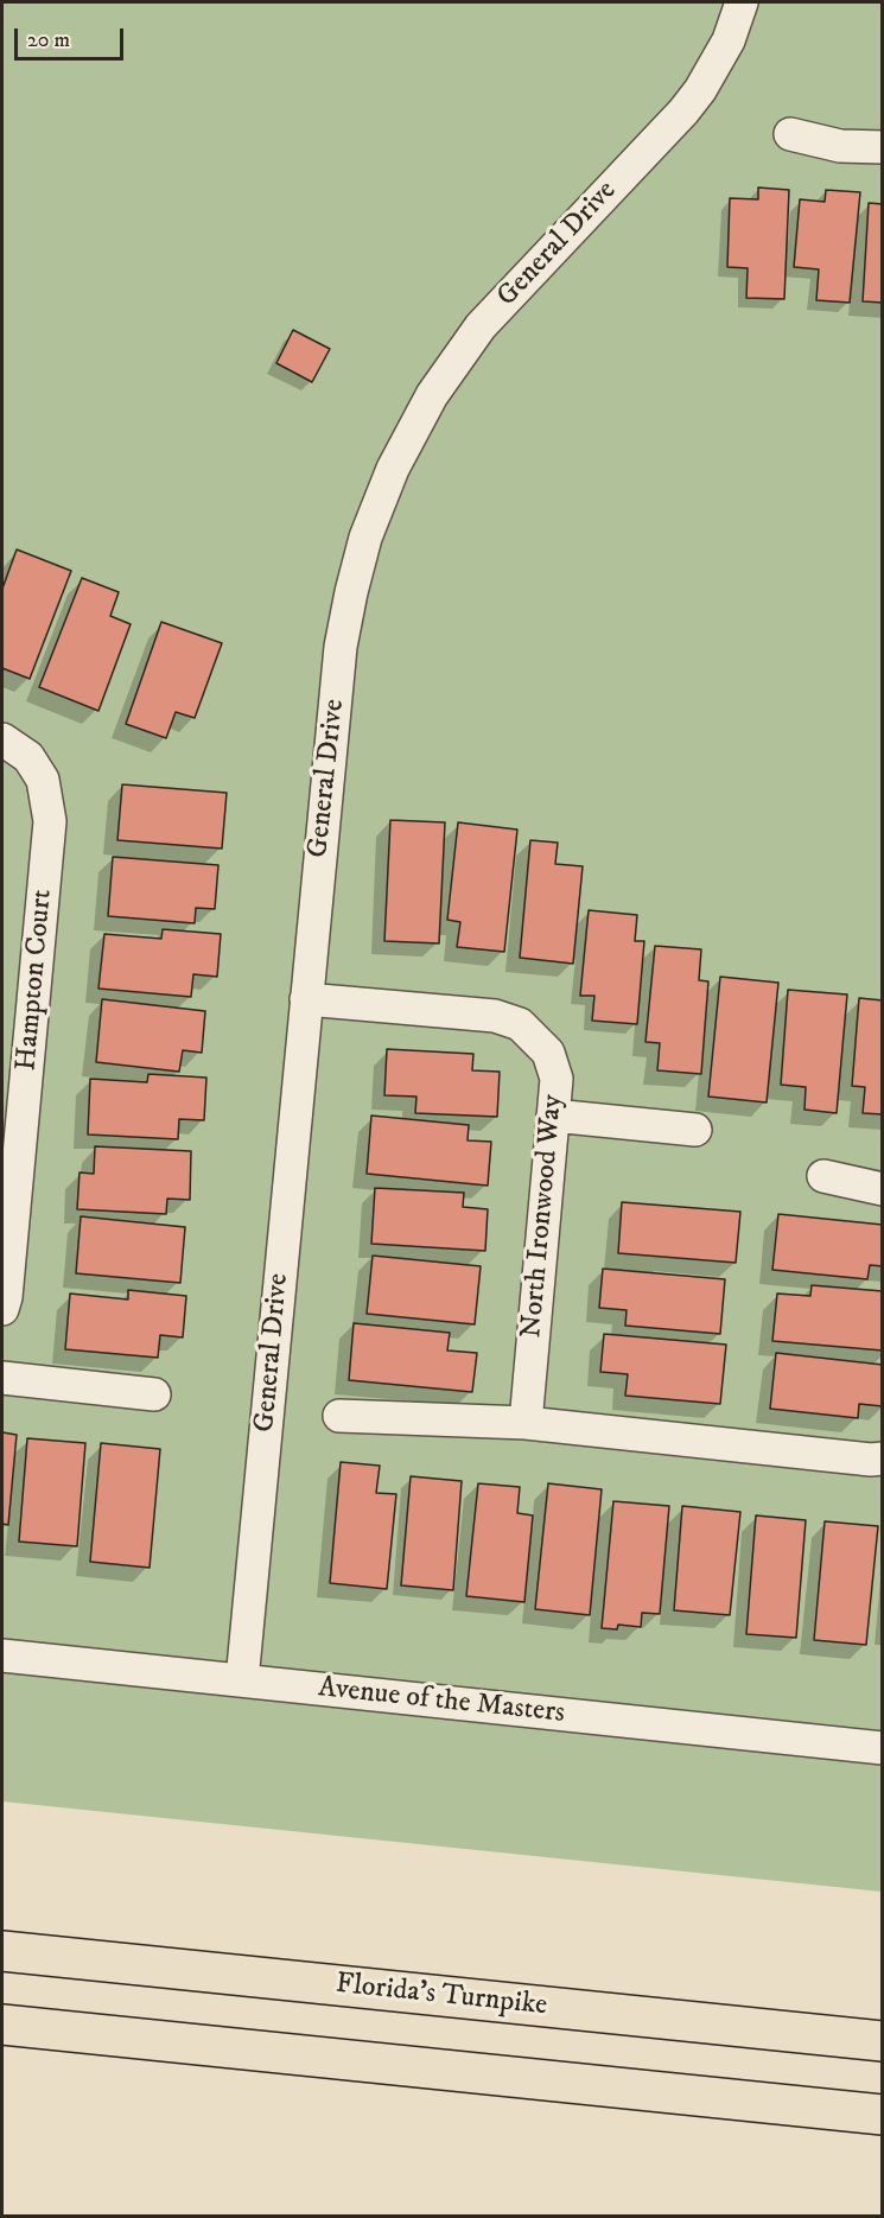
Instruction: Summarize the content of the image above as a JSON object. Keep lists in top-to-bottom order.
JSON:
{
  "streets": {
    "highway": ["Florida's Turnpike"],
    "street": [
      "General Drive",
      "Hampton Court",
      "North Ironwood Way",
      "Avenue of the Masters"
    ]
  },
  "crossings": [
    ["General Drive", "North Ironwood Way"],
    ["General Drive", "Avenue of the Masters"]
  ],
  "scale_bar": "20 m"
}
